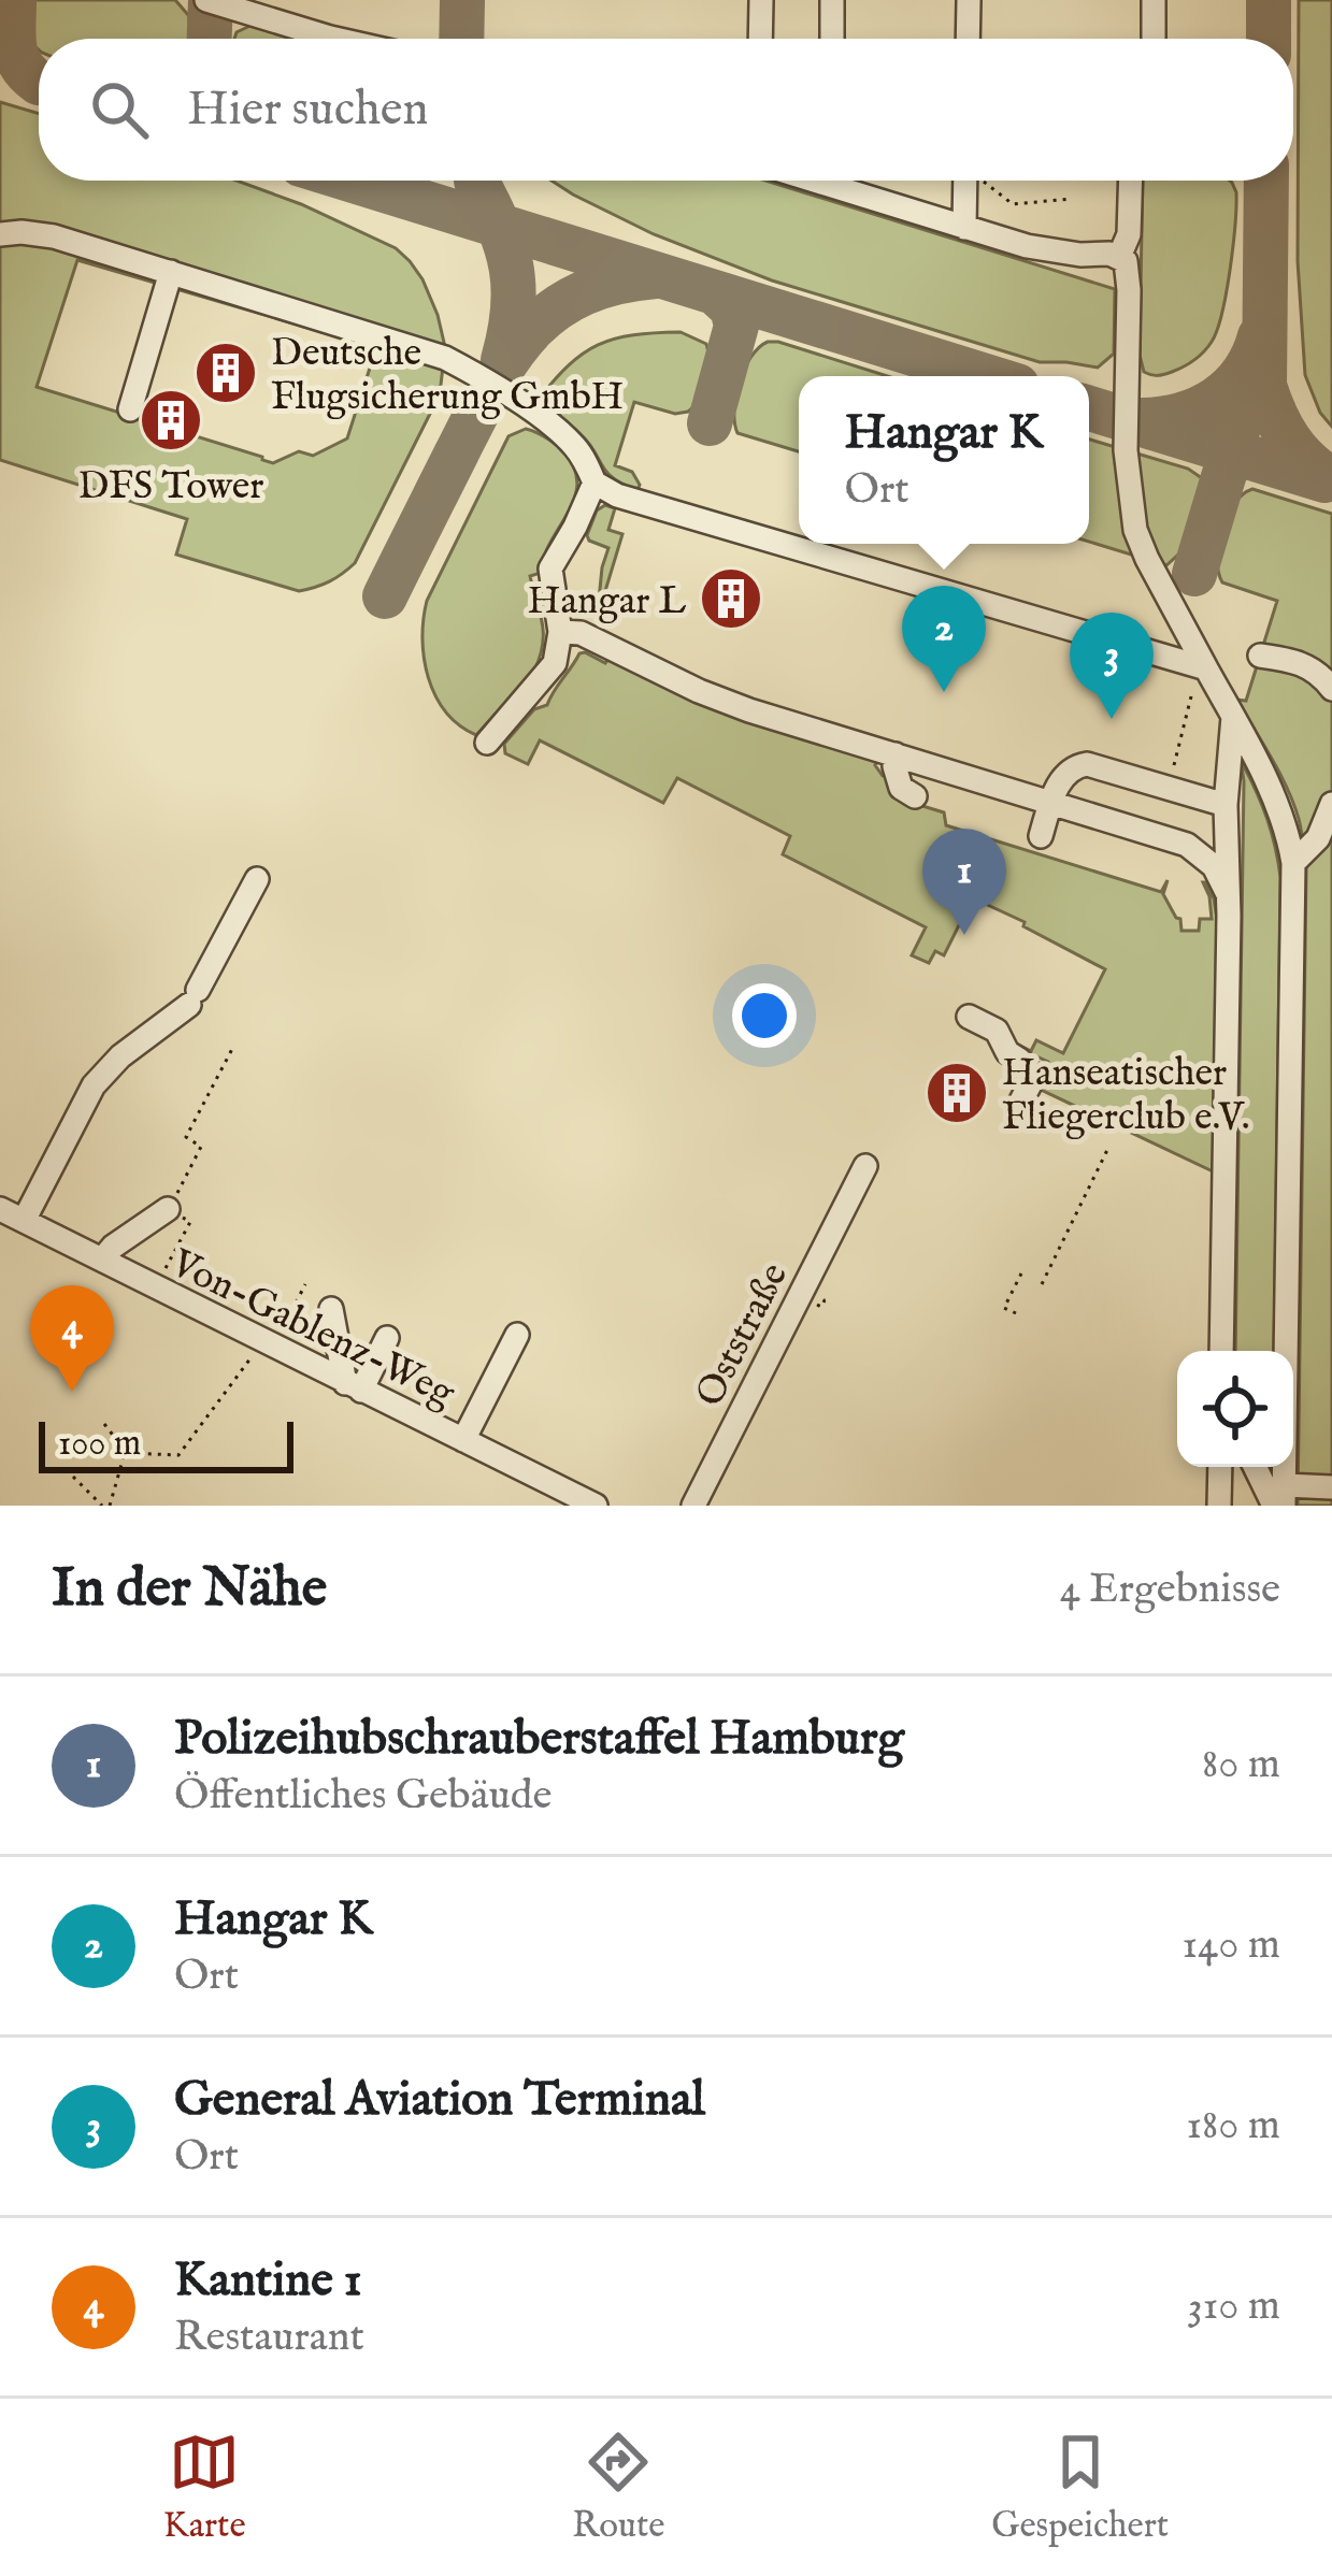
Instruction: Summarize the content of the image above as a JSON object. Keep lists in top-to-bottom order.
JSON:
{
  "streets": {
    "lane": ["Von-Gablenz-Weg", "Oststraße"]
  },
  "places": {
    "building": [
      "Deutsche Flugsicherung GmbH",
      "DFS Tower",
      "Hangar L",
      "Hanseatischer Fliegerclub e.V."
    ]
  },
  "scale_bar": "100 m",
  "page": {
    "search": "Hier suchen",
    "popup": ["Hangar K", "Ort"],
    "pins": [
      "2",
      "3",
      "1",
      "4"
    ],
    "scale": "100 m",
    "heading": ["In der Nähe", "4 Ergebnisse"],
    "list": [
      {
        "mark": "1",
        "name": "Polizeihubschrauberstaffel Hamburg",
        "note": "Öffentliches Gebäude",
        "value": "80 m"
      },
      {
        "mark": "2",
        "name": "Hangar K",
        "note": "Ort",
        "value": "140 m"
      },
      {
        "mark": "3",
        "name": "General Aviation Terminal",
        "note": "Ort",
        "value": "180 m"
      },
      {
        "mark": "4",
        "name": "Kantine 1",
        "note": "Restaurant",
        "value": "310 m"
      }
    ],
    "nav": ["Karte", "Route", "Gespeichert"]
  }
}
